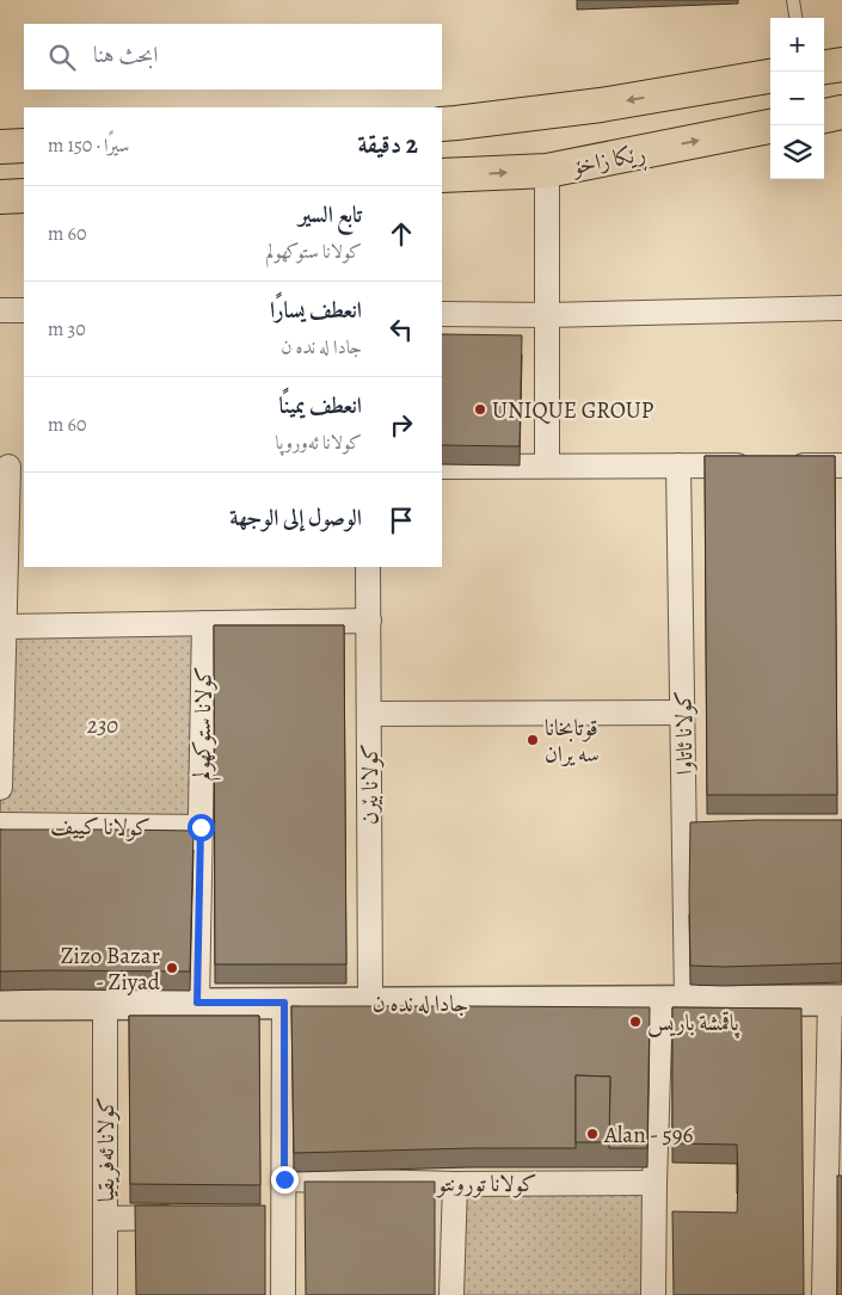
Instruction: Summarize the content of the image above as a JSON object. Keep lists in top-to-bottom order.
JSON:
{
  "streets": {
    "highway": ["ڕێکا زاخۆ"],
    "street": [
      "كولانا ستوكهولم",
      "كولانا ئاتاوا",
      "كولانا بێرن",
      "كولانا كييف",
      "جادا له نده ن",
      "كولانا ئه‌فریقیا",
      "كولانا تورونتو"
    ]
  },
  "crossings": [
    ["كولانا ستوكهولم", "كولانا كييف"],
    ["كولانا ستوكهولم", "جادا له نده ن"],
    ["كولانا ئاتاوا", "جادا له نده ن"],
    ["كولانا ئاتاوا", "كولانا تورونتو"],
    ["كولانا بێرن", "جادا له نده ن"],
    ["جادا له نده ن", "كولانا ئه‌فریقیا"]
  ],
  "parks": ["230"],
  "places": [
    "UNIQUE GROUP",
    "قوتابخانا سه يران",
    "Zizo Bazar - Ziyad",
    "پاقمشة باريس",
    "Alan - 596"
  ],
  "page": {
    "map_buttons": ["+", "−"],
    "search": "ابحث هنا",
    "heading": ["2 دقيقة", "سيرًا · 150 m"],
    "list": [
      ["تابع السير", "كولانا ستوكهولم", "60 m"],
      ["انعطف يسارًا", "جادا له نده ن", "30 m"],
      ["انعطف يمينًا", "كولانا ئه‌وروپا", "60 m"],
      "الوصول إلى الوجهة"
    ]
  }
}
